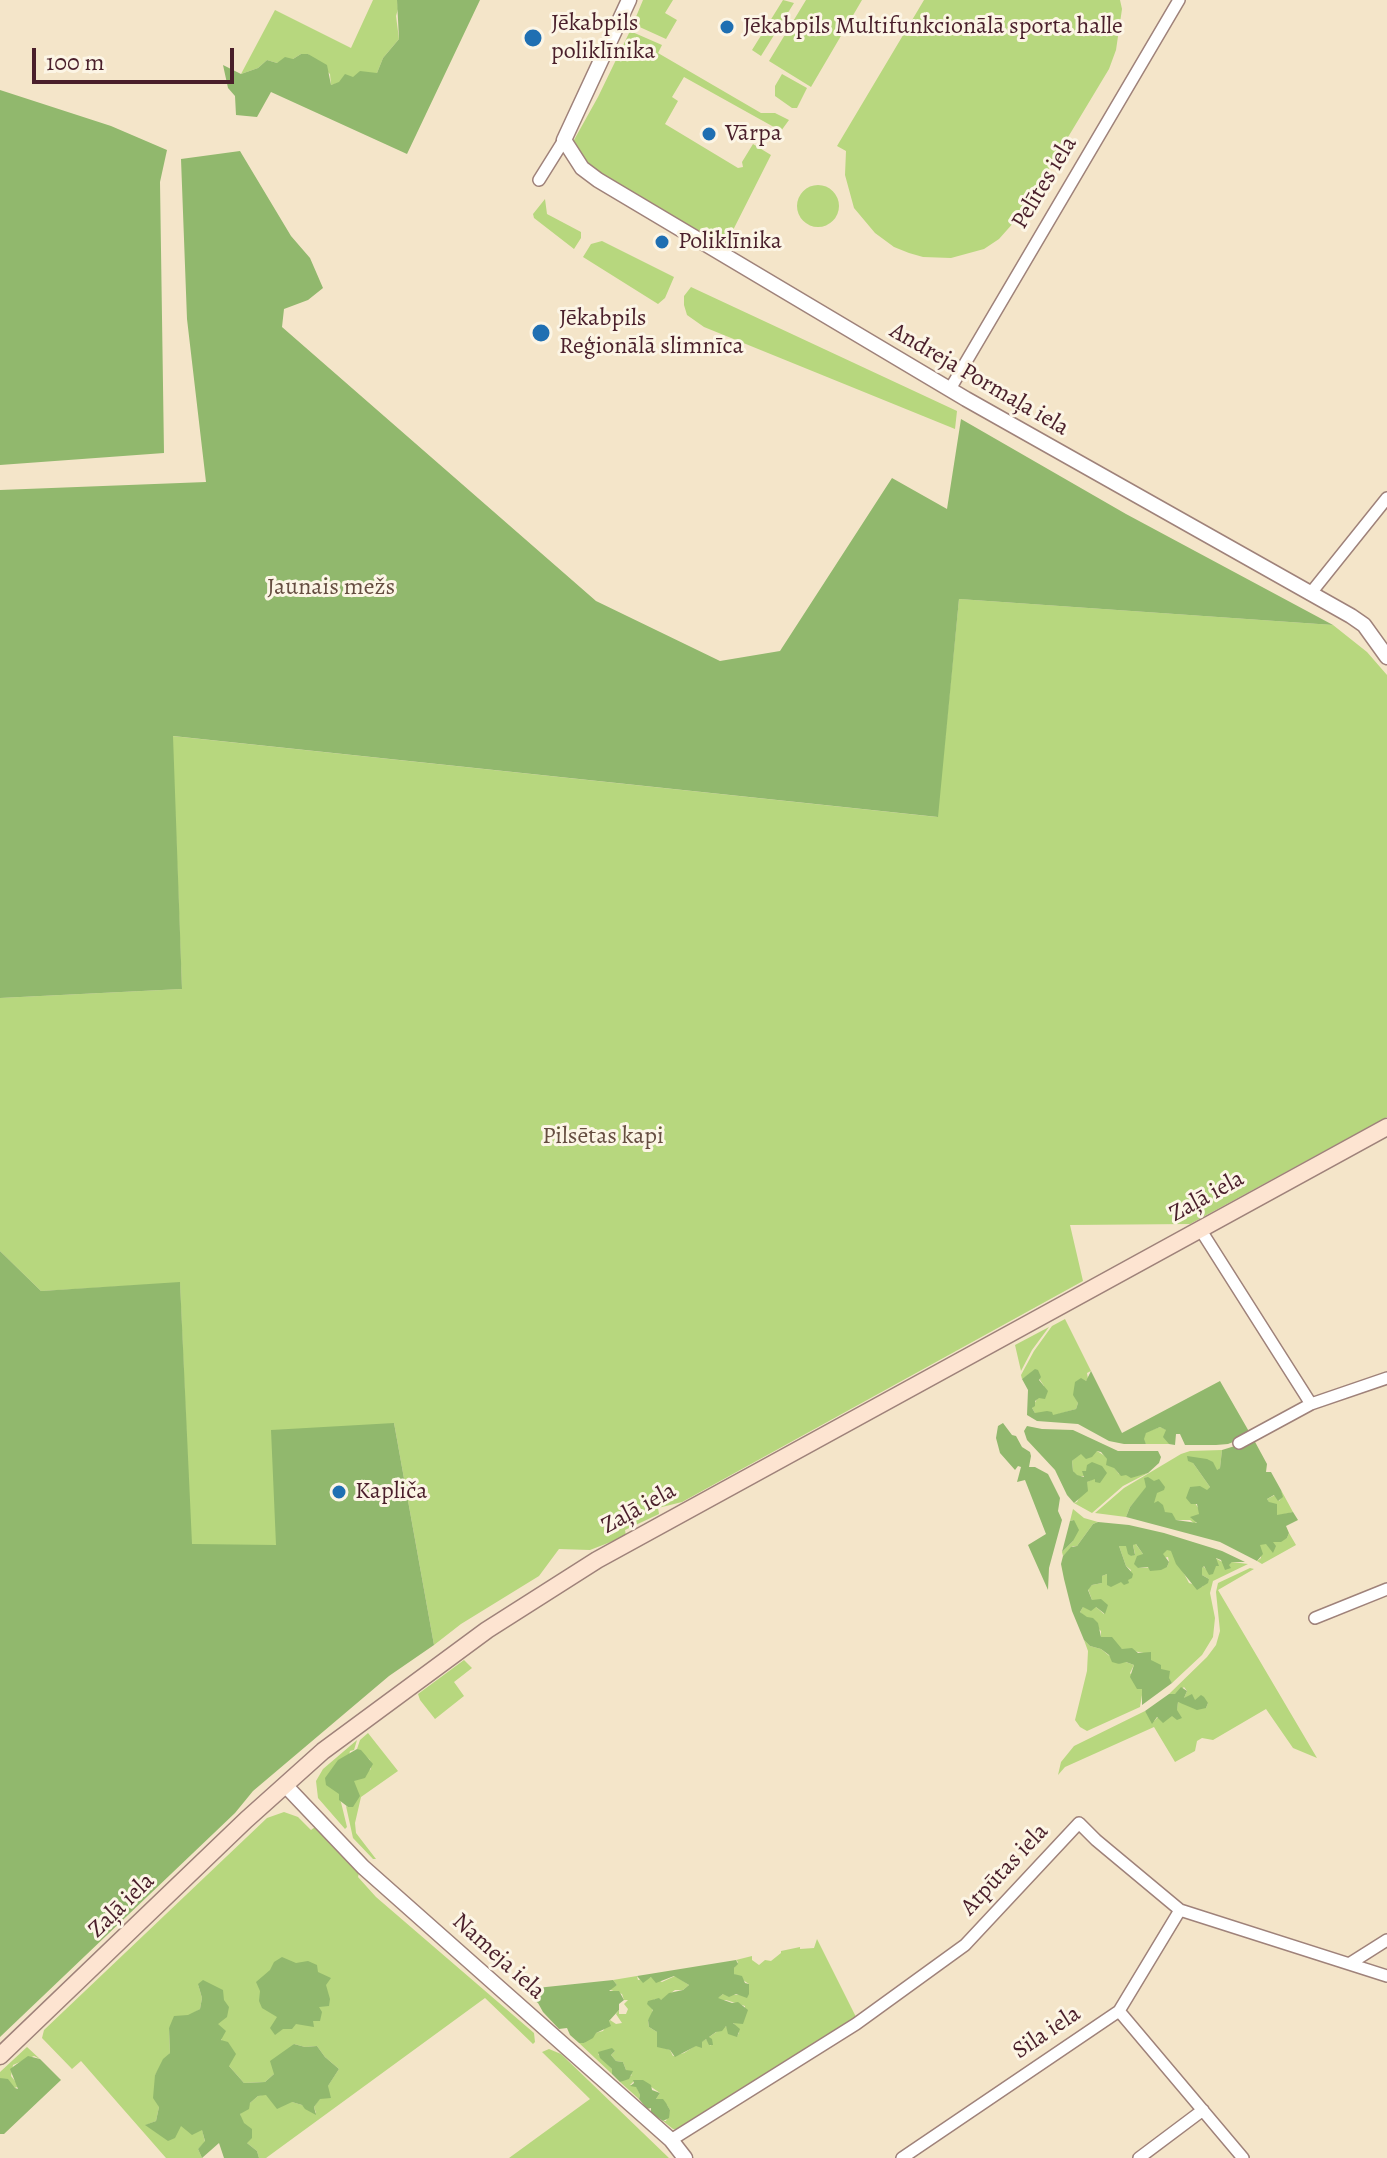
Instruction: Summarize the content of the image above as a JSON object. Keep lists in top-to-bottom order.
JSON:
{
  "streets": {
    "main road": ["Zaļā iela"],
    "street": [
      "Pelītes iela",
      "Andreja Pormaļa iela",
      "Atpūtas iela",
      "Nameja iela",
      "Sila iela"
    ]
  },
  "crossings": [
    ["Pelītes iela", "Andreja Pormaļa iela"],
    ["Zaļā iela", "Nameja iela"],
    ["Atpūtas iela", "Nameja iela"],
    ["Atpūtas iela", "Sila iela"]
  ],
  "parks": ["Jaunais mežs", "Pilsētas kapi"],
  "places": [
    "Jēkabpils Multifunkcionālā sporta halle",
    "Jēkabpils poliklīnika",
    "Vārpa",
    "Poliklīnika",
    "Jēkabpils Reģionālā slimnīca",
    "Kapliča"
  ],
  "scale_bar": "100 m"
}
